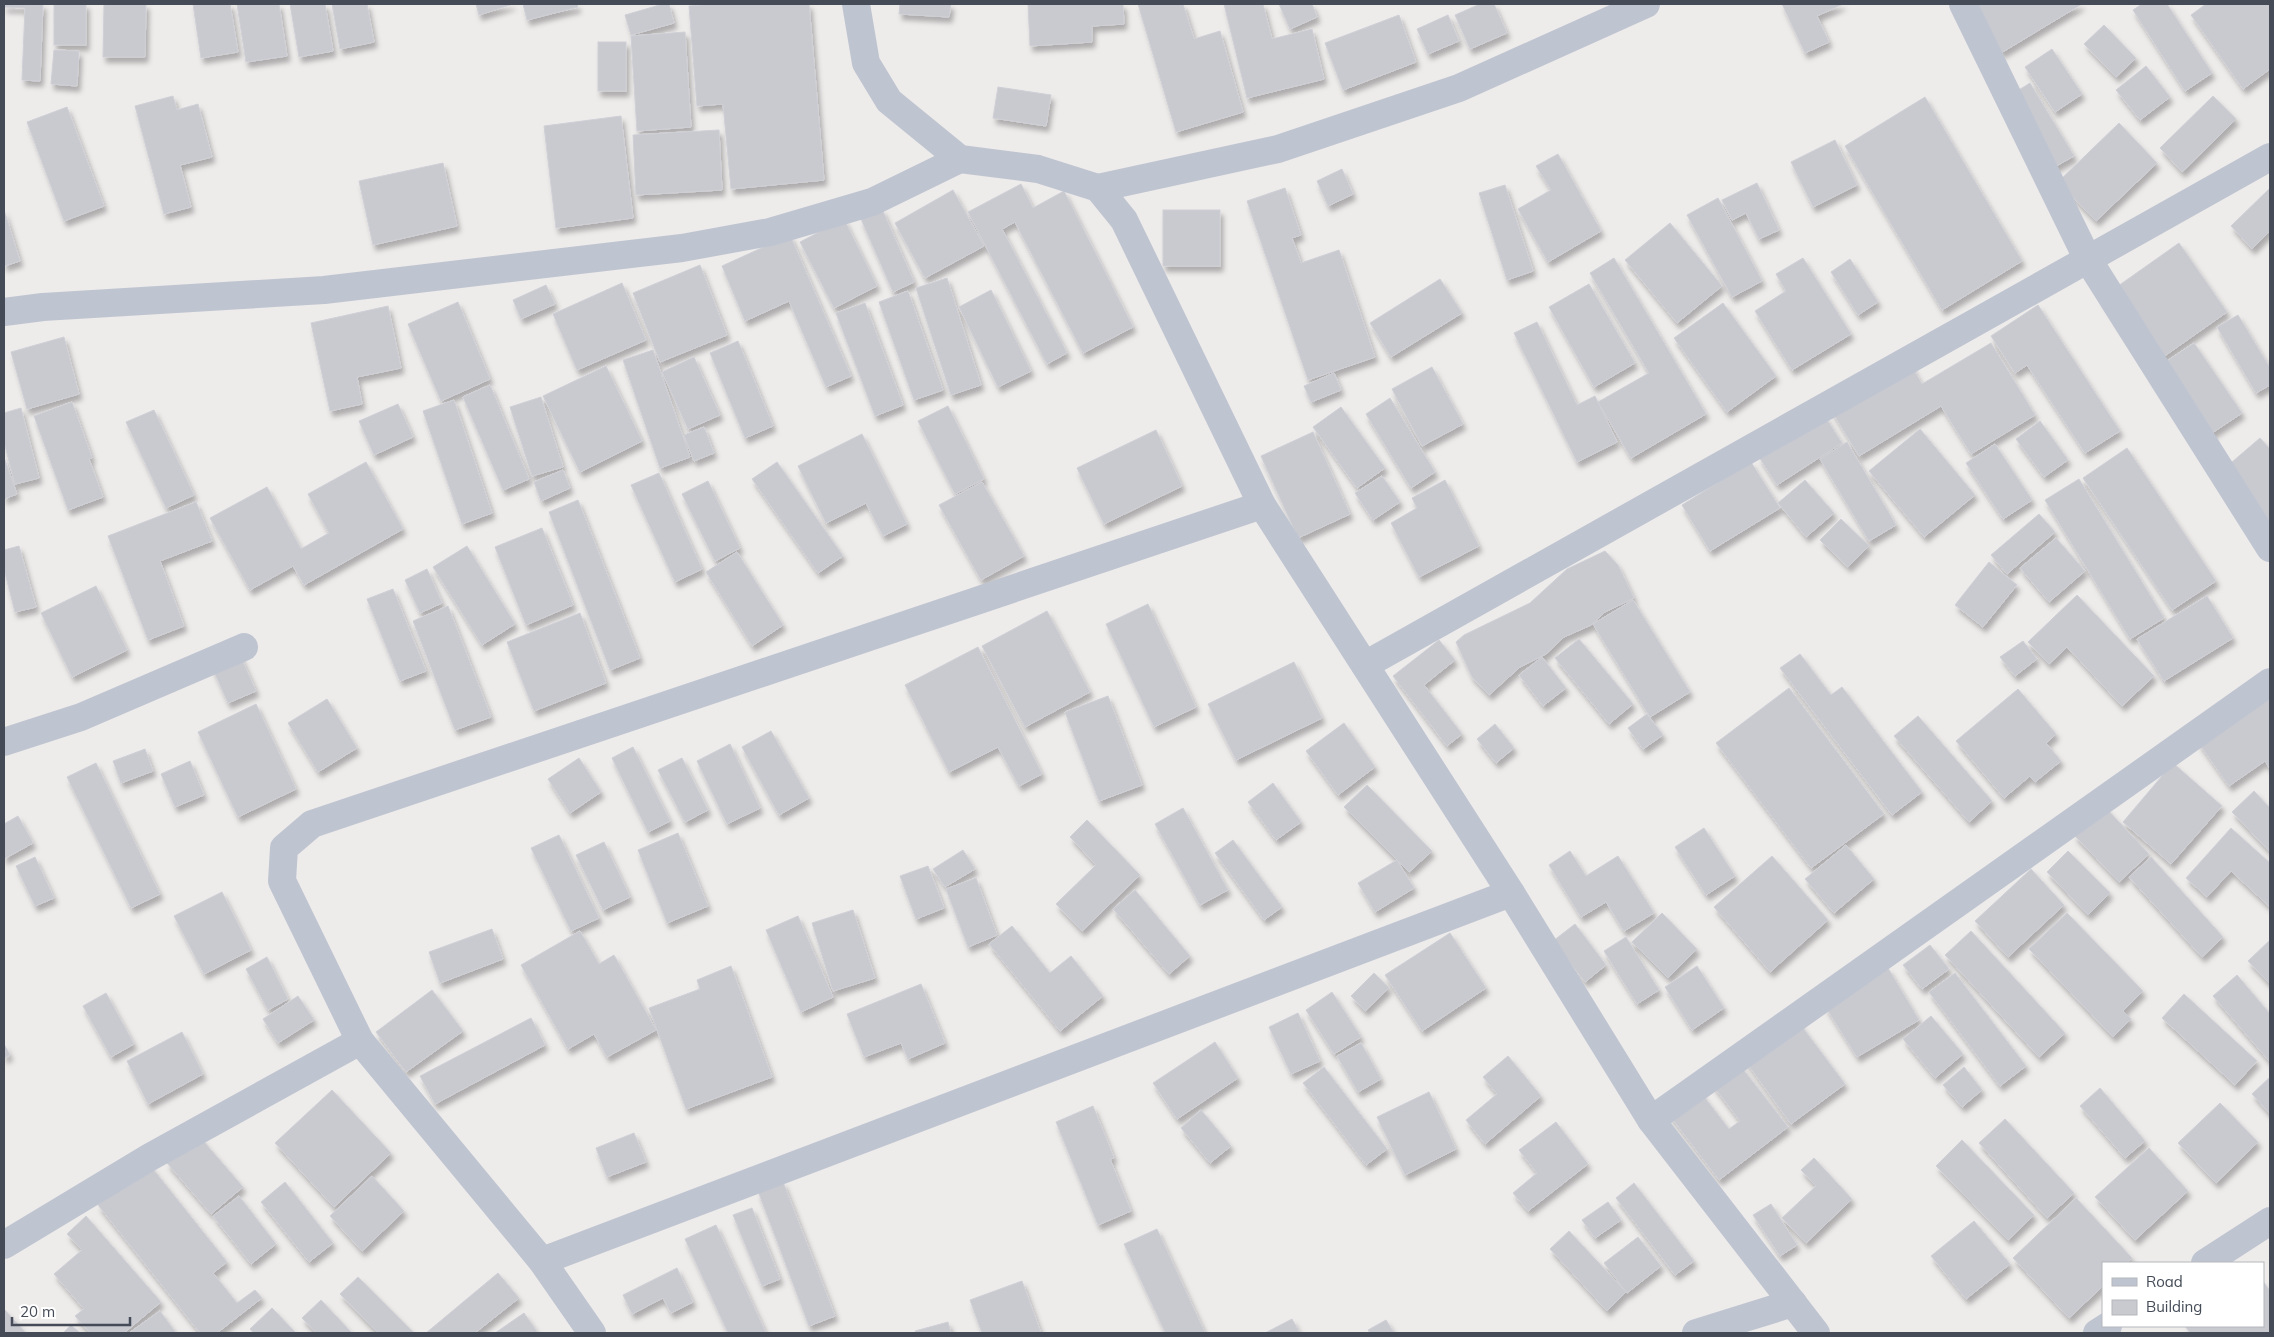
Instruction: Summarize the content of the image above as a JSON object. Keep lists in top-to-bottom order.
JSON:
{
  "legend": ["Road", "Building"],
  "scale_bar": "20 m"
}
